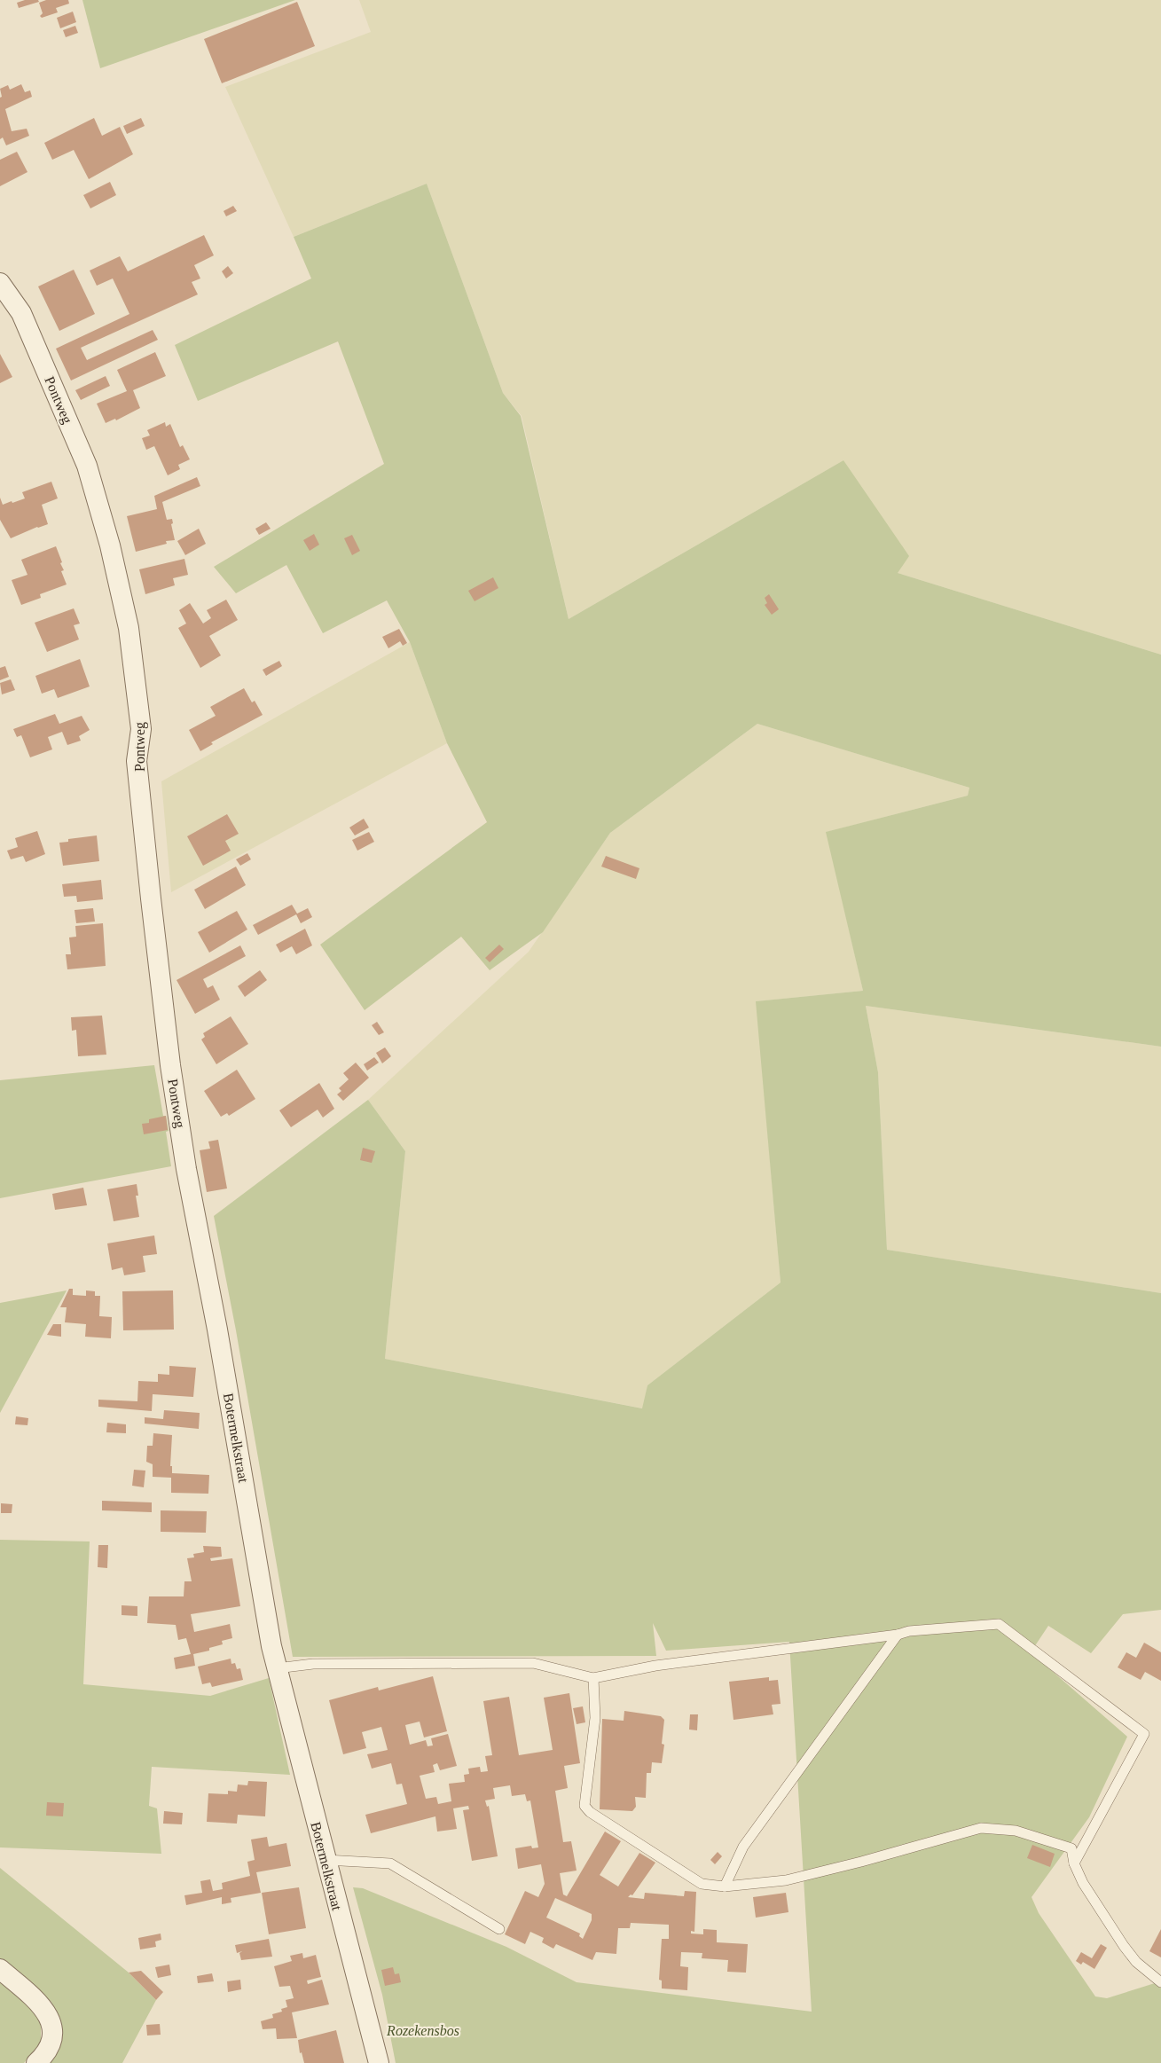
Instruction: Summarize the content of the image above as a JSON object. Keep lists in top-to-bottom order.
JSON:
{
  "streets": {
    "street": ["Pontweg", "Botermelkstraat"]
  },
  "crossings": [
    ["Pontweg", "Botermelkstraat"]
  ],
  "parks": ["Rozekensbos"]
}
